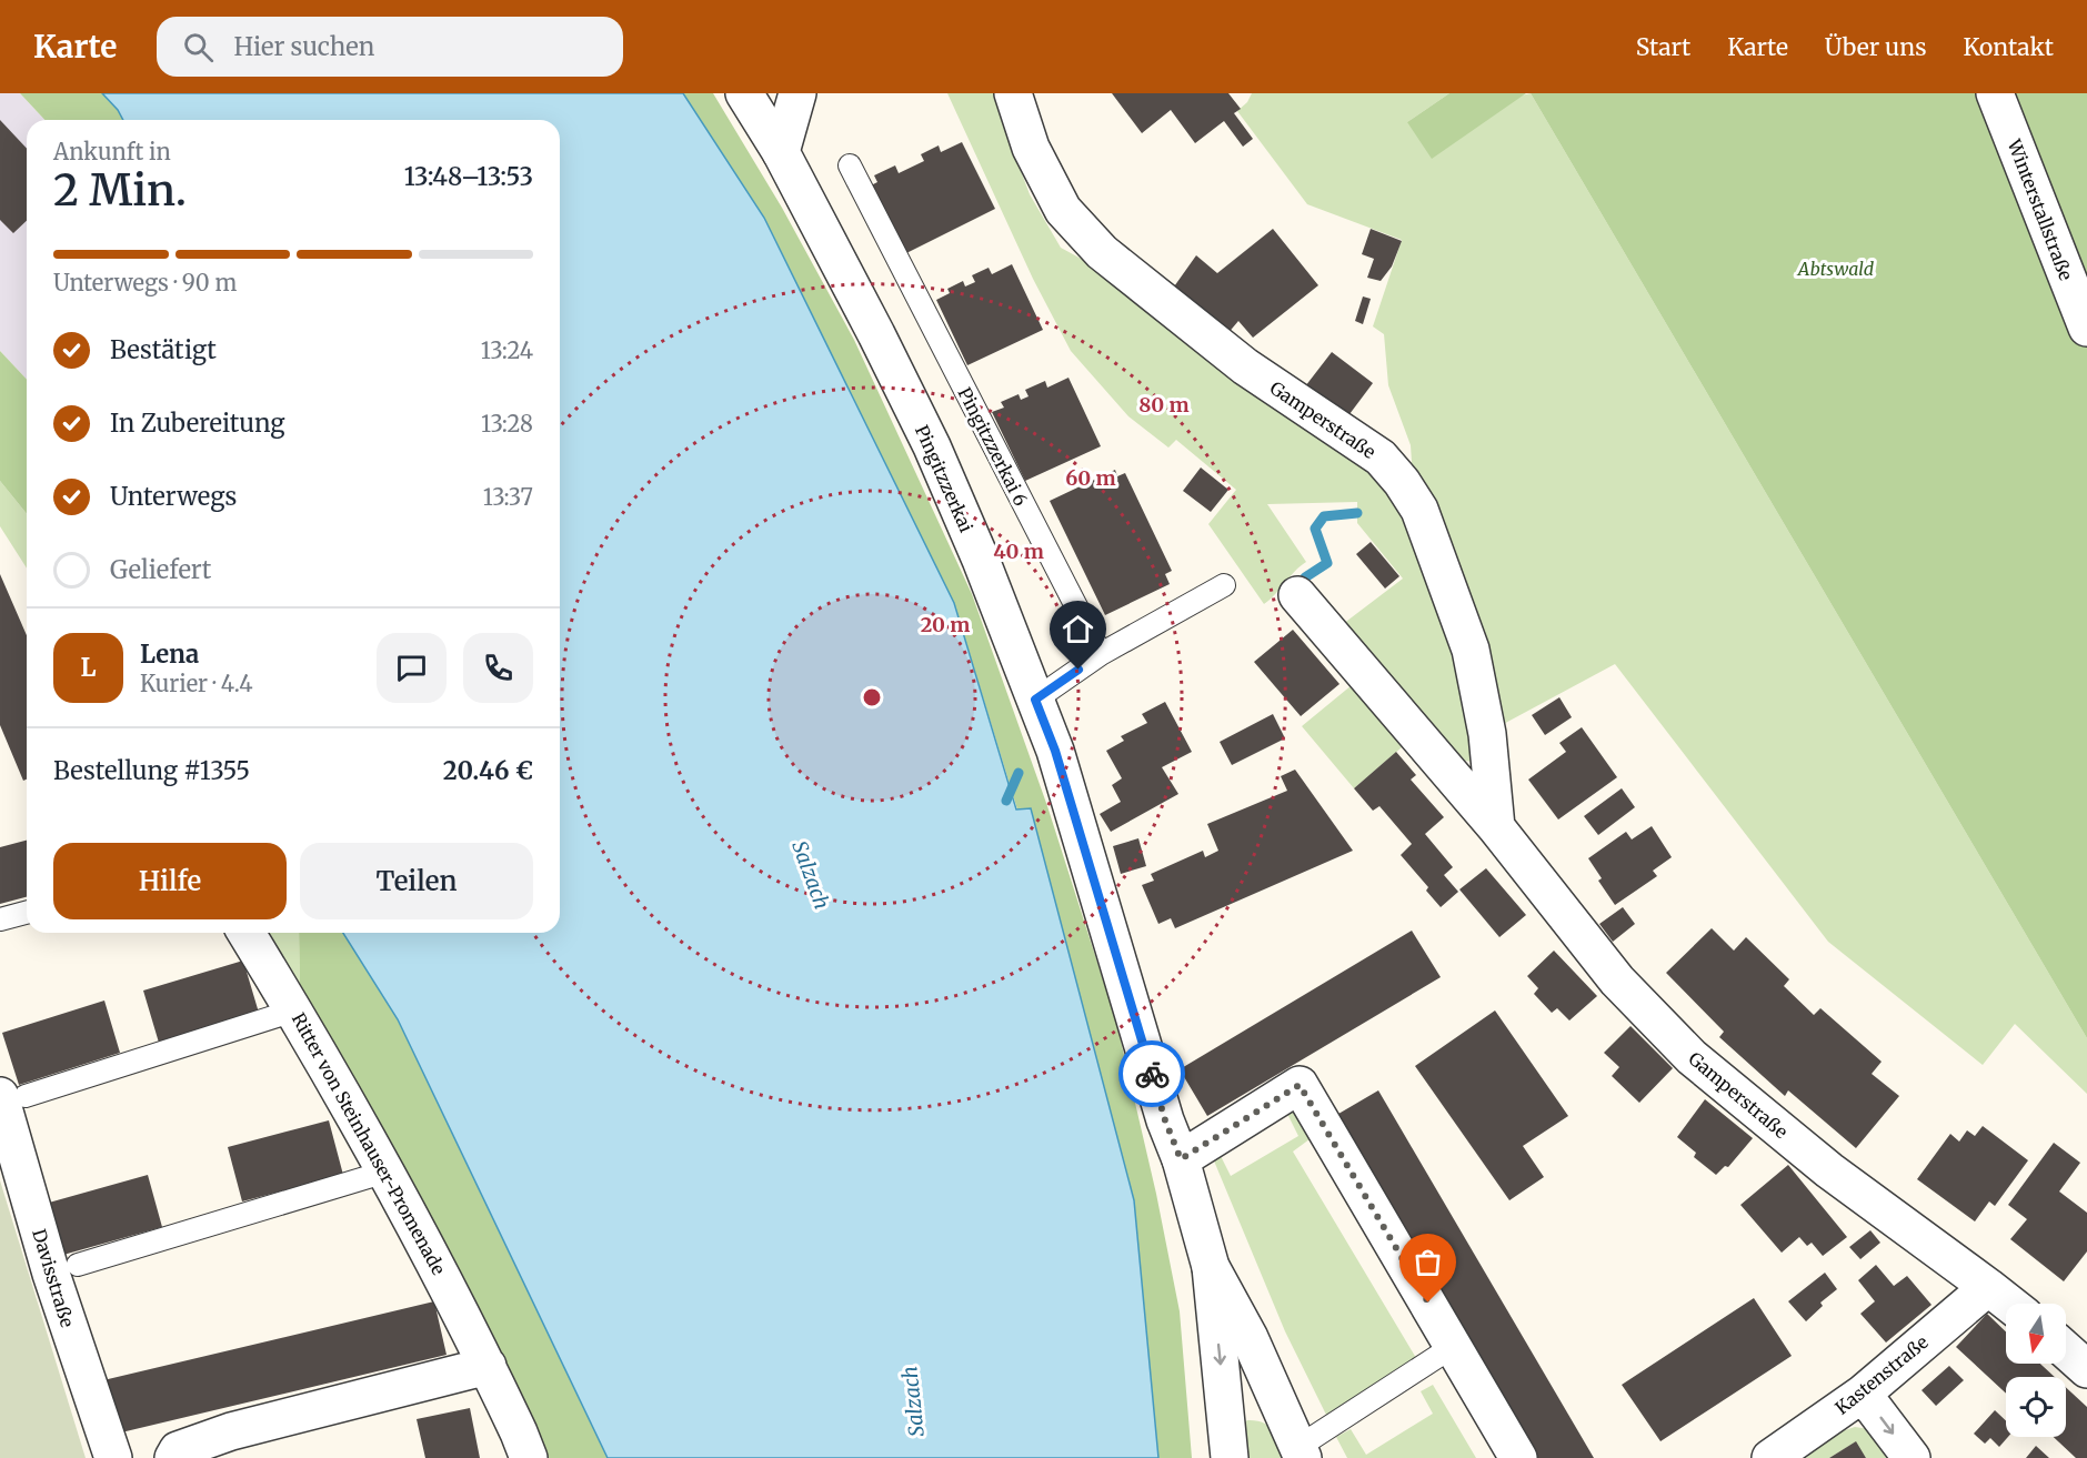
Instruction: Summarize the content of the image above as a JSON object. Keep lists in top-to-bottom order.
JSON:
{
  "streets": {
    "street": [
      "Winterstallstraße",
      "Gamperstraße",
      "Pingitzzerkai",
      "Ritter von Steinhauser-Promenade",
      "Davisstraße",
      "Kastenstraße"
    ],
    "lane": ["Pingitzzerkai 6"]
  },
  "crossings": [
    ["Gamperstraße", "Kastenstraße"]
  ],
  "water": ["Salzach"],
  "parks": ["Abtswald"],
  "north": "bottom",
  "page": {
    "header": "Karte",
    "search": "Hier suchen",
    "nav": [
      "Start",
      "Karte",
      "Über uns",
      "Kontakt"
    ],
    "heading": ["2 Min.", "Ankunft in", "13:48–13:53"],
    "panel": [
      "Lena",
      "Kurier · 4.4",
      "Bestellung #1355",
      "20.46 €"
    ],
    "bar": "Unterwegs · 90 m",
    "list": [
      ["Bestätigt", "13:24"],
      ["In Zubereitung", "13:28"],
      ["Unterwegs", "13:37"],
      "Geliefert"
    ],
    "round": "L",
    "buttons": ["Hilfe", "Teilen"]
  },
  "rings": [
    "80 m",
    "60 m",
    "40 m",
    "20 m"
  ]
}
